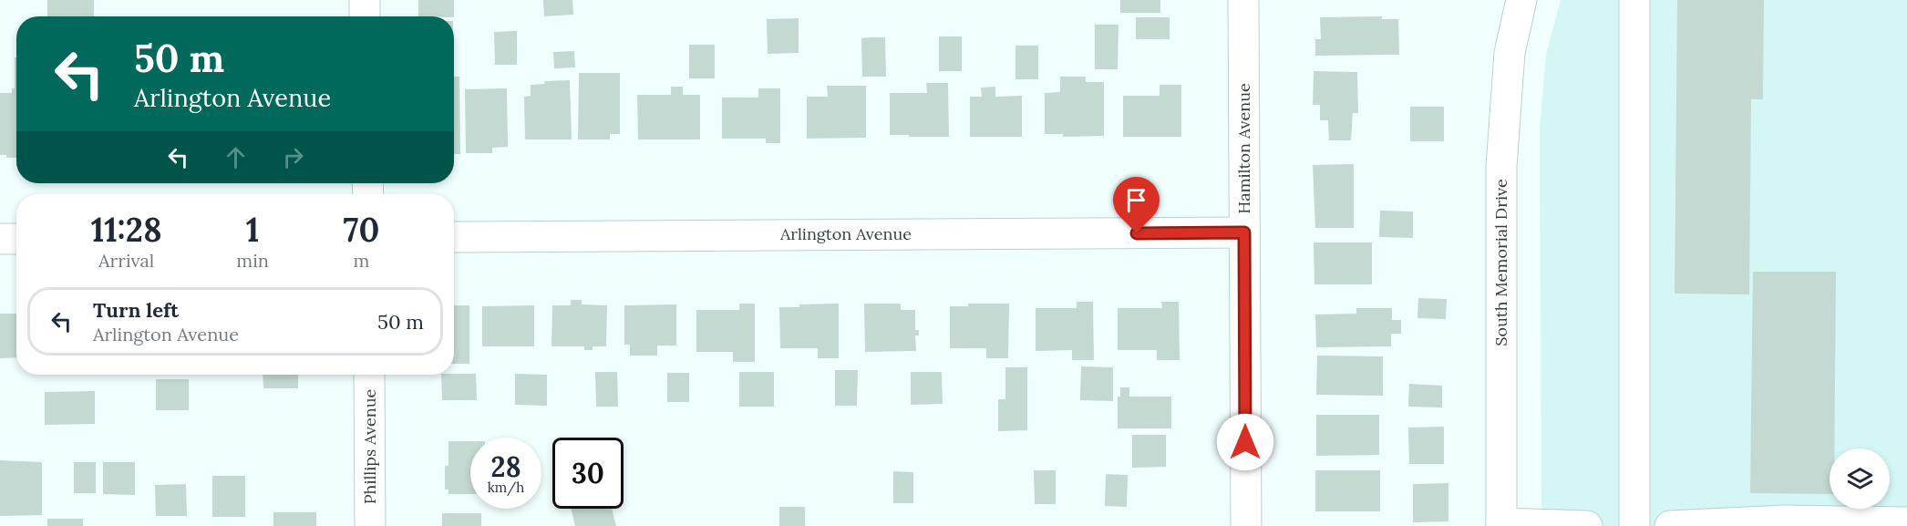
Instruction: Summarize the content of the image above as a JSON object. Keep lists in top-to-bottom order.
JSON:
{
  "streets": {
    "street": [
      "Hamilton Avenue",
      "Arlington Avenue",
      "South Memorial Drive",
      "Phillips Avenue"
    ]
  },
  "crossings": [
    ["Hamilton Avenue", "Arlington Avenue"]
  ],
  "page": {
    "turn": ["50 m", "Arlington Avenue"],
    "eta": [
      "11:28",
      "Arrival",
      "1",
      "min",
      "70",
      "m"
    ],
    "list": [
      {
        "name": "Turn left",
        "note": "Arlington Avenue",
        "value": "50 m"
      }
    ],
    "speed": "28 km/h",
    "limit": "30"
  }
}
